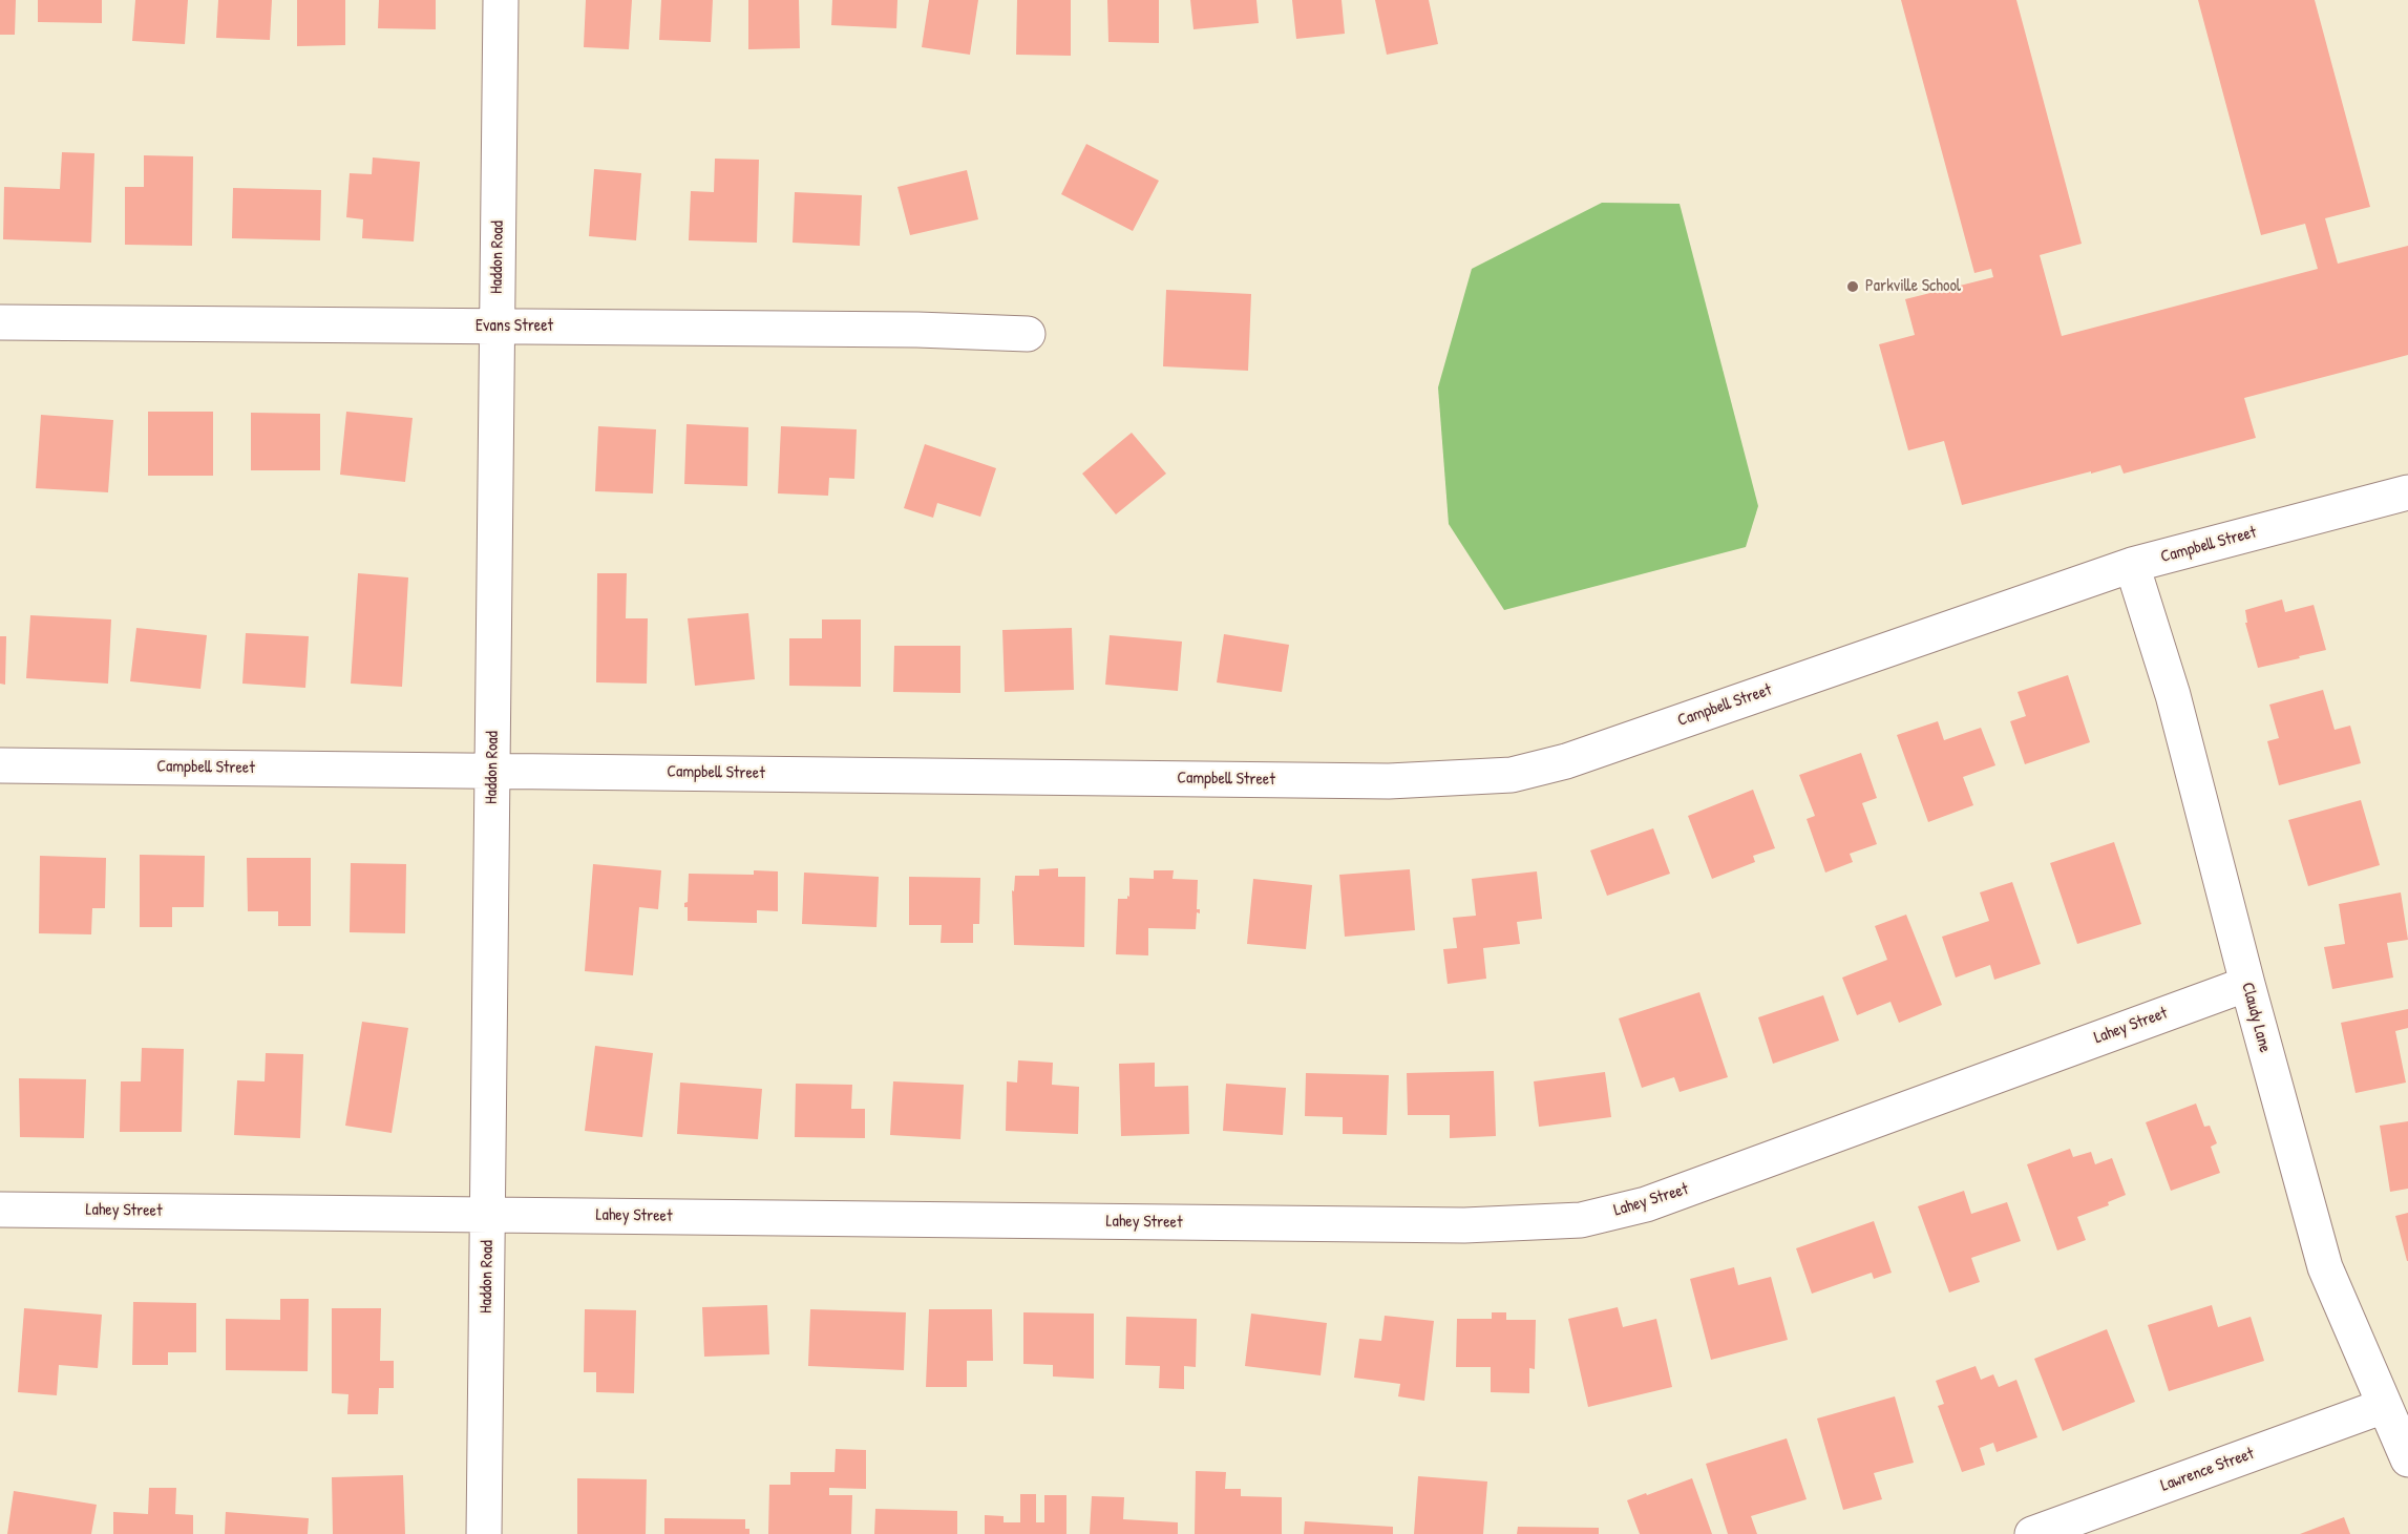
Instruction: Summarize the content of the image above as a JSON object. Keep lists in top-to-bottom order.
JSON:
{
  "streets": {
    "street": [
      "Haddon Road",
      "Evans Street",
      "Campbell Street",
      "Claudy Lane",
      "Lahey Street",
      "Lawrence Street"
    ]
  },
  "crossings": [
    ["Haddon Road", "Evans Street"],
    ["Haddon Road", "Campbell Street"],
    ["Haddon Road", "Lahey Street"],
    ["Campbell Street", "Claudy Lane"],
    ["Claudy Lane", "Lahey Street"],
    ["Claudy Lane", "Lawrence Street"]
  ],
  "places": ["Parkville School"]
}
